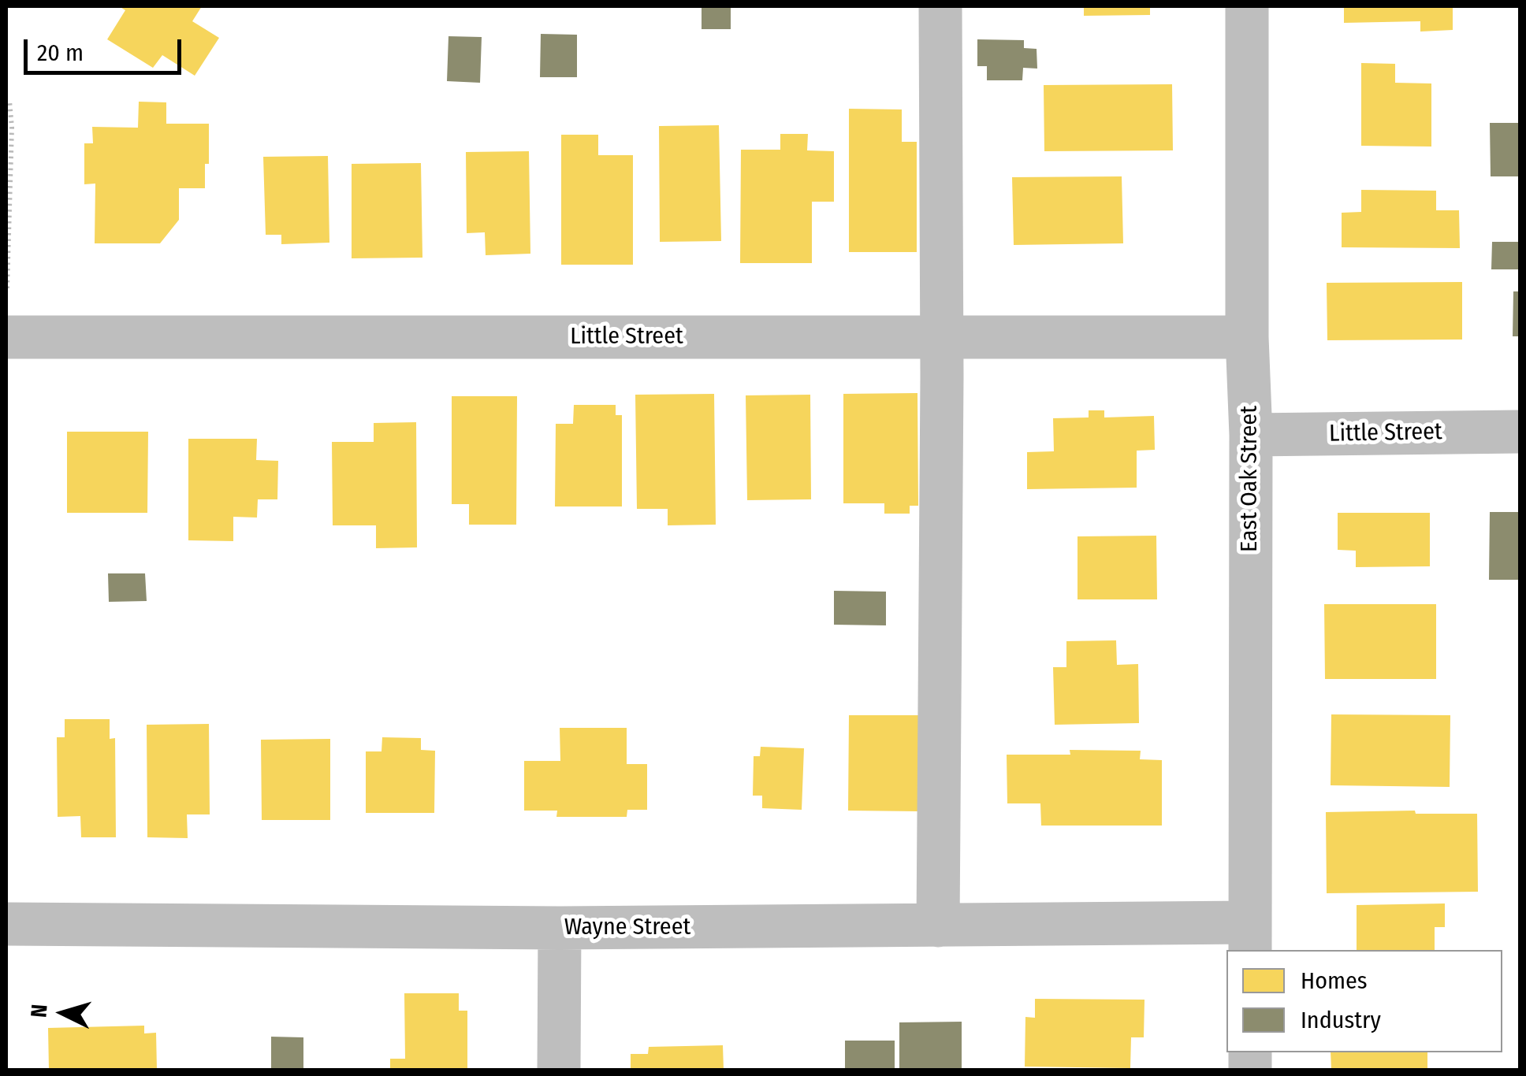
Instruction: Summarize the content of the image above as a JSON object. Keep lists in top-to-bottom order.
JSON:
{
  "streets": {
    "street": ["Little Street", "East Oak Street", "Wayne Street"]
  },
  "crossings": [
    ["Little Street", "East Oak Street"],
    ["East Oak Street", "Wayne Street"]
  ],
  "legend": ["Homes", "Industry"],
  "scale_bar": "20 m",
  "north": "left"
}
